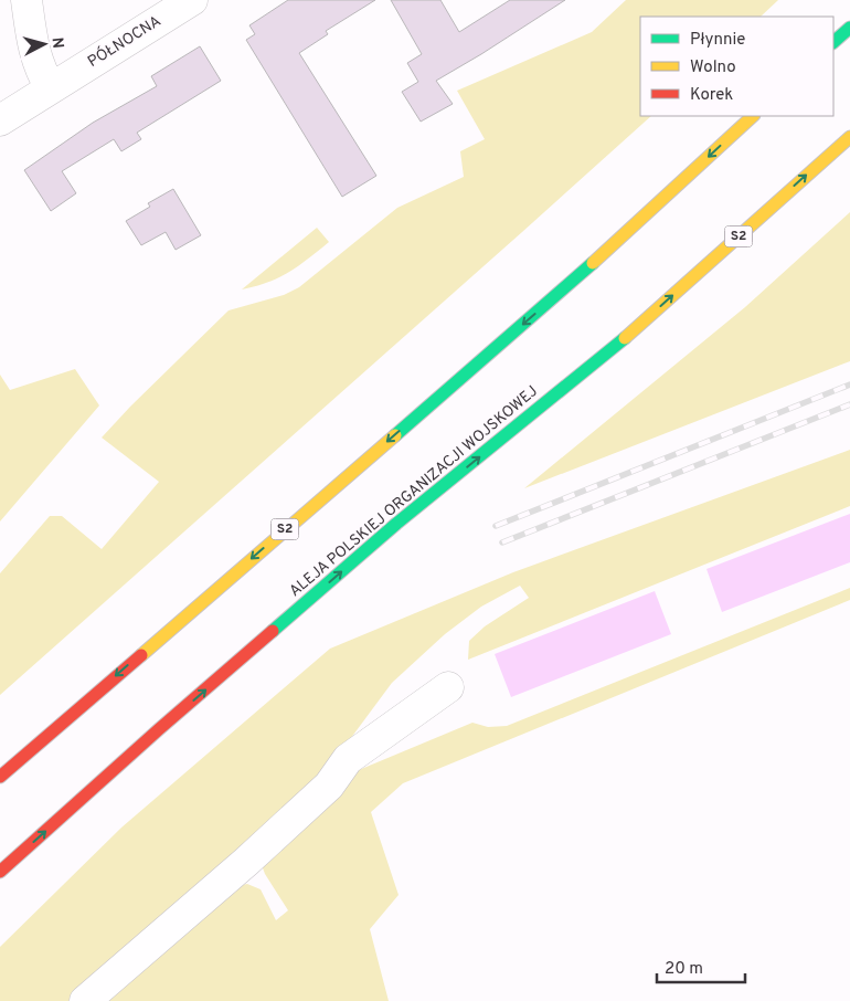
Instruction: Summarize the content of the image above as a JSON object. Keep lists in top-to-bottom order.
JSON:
{
  "streets": {
    "highway": ["S2", "ALEJA POLSKIEJ ORGANIZACJI WOJSKOWEJ"],
    "street": ["PÓŁNOCNA"]
  },
  "legend": ["Płynnie", "Wolno", "Korek"],
  "scale_bar": "20 m",
  "north": "right"
}
